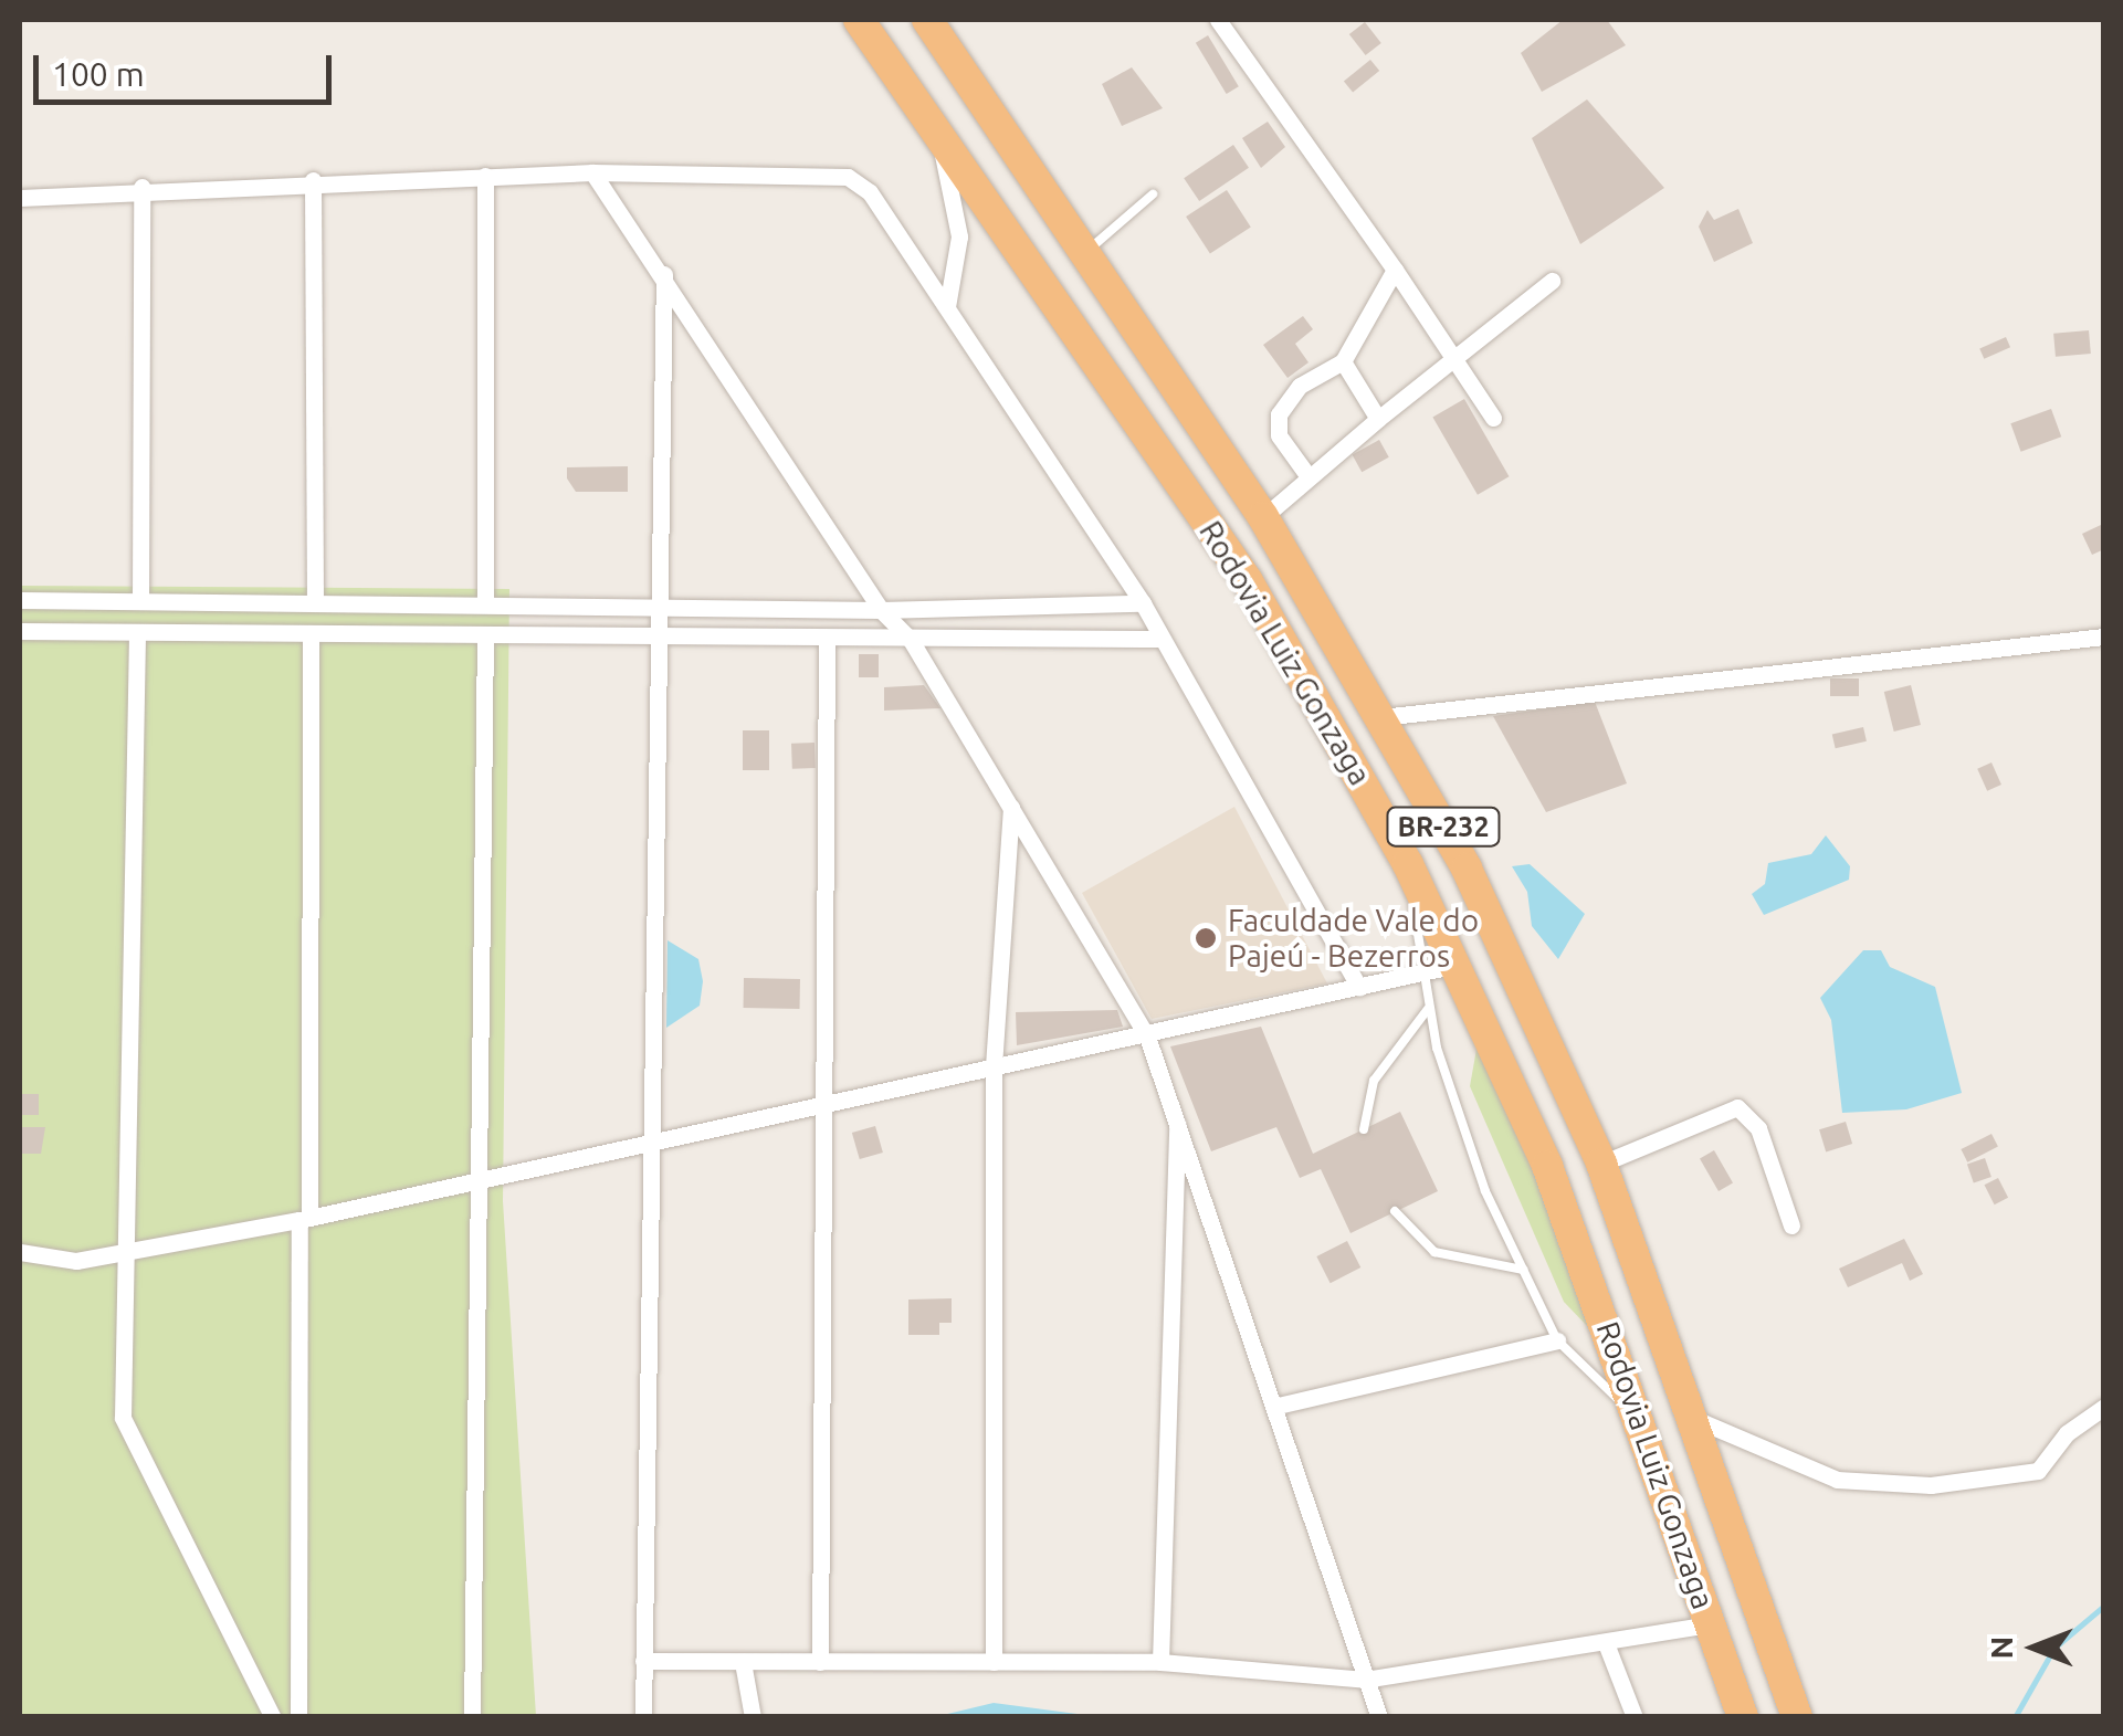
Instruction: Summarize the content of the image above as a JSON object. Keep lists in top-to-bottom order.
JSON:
{
  "streets": {
    "highway": ["Rodovia Luiz Gonzaga", "BR-232"]
  },
  "places": ["Faculdade Vale do Pajeú - Bezerros"],
  "scale_bar": "100 m",
  "north": "left"
}
